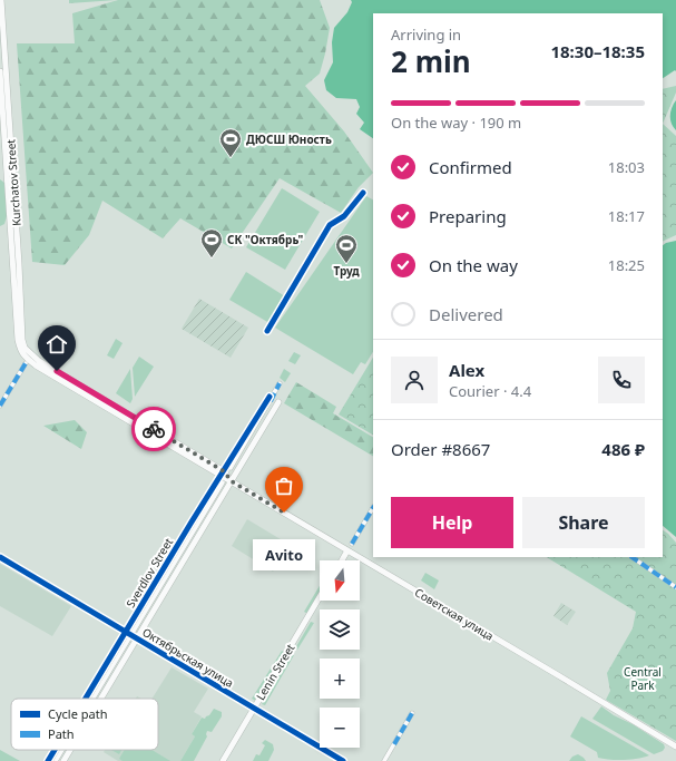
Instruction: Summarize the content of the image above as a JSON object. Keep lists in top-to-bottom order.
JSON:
{
  "streets": {
    "main road": [
      "Kurchatov Street",
      "Sverdlov Street",
      "Советская улица",
      "Lenin Street"
    ],
    "street": ["Октябрьская улица"]
  },
  "crossings": [
    ["Kurchatov Street", "Советская улица"],
    ["Sverdlov Street", "Советская улица"],
    ["Sverdlov Street", "Октябрьская улица"],
    ["Октябрьская улица", "Lenin Street"]
  ],
  "parks": ["Central Park"],
  "places": {
    "sports": ["ДЮСШ Юность", "СК \"Октябрь\"", "Труд"],
    "other": ["Avito"]
  },
  "legend": ["Cycle path", "Path"],
  "north": "bottom",
  "page": {
    "heading": ["2 min", "Arriving in", "18:30–18:35"],
    "panel": [
      "Alex",
      "Courier · 4.4",
      "Order #8667",
      "486 ₽"
    ],
    "bar": "On the way · 190 m",
    "list": [
      ["Confirmed", "18:03"],
      ["Preparing", "18:17"],
      ["On the way", "18:25"],
      "Delivered"
    ],
    "buttons": ["Help", "Share"],
    "bubble": "Avito",
    "map_buttons": ["+", "−"]
  }
}
